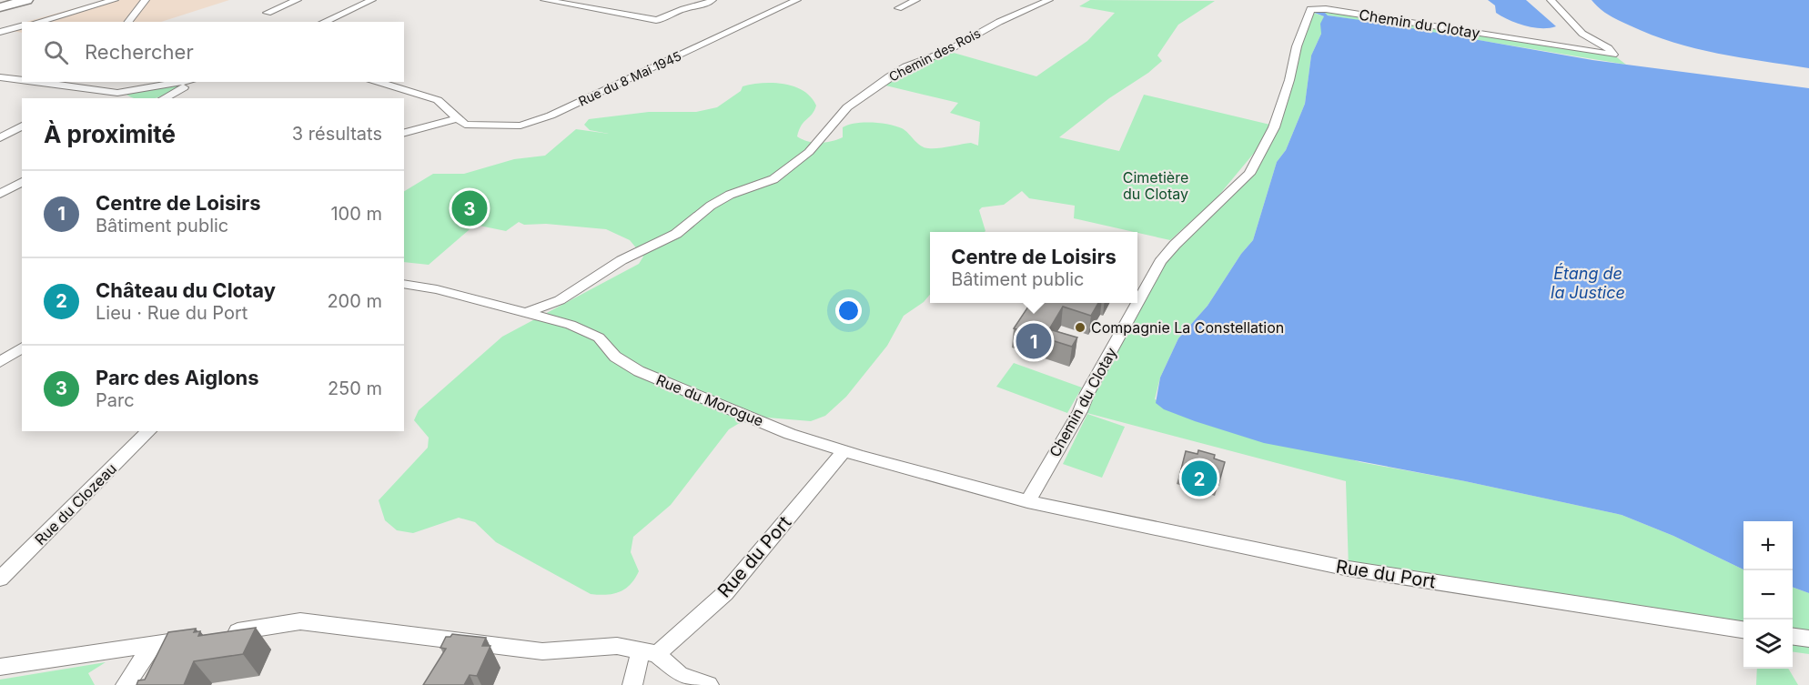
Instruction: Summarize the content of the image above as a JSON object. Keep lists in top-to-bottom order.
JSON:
{
  "streets": {
    "street": [
      "Chemin du Clotay",
      "Chemin des Rois",
      "Rue du 8 Mai 1945",
      "Rue du Morogue",
      "Rue du Clozeau",
      "Rue du Port"
    ]
  },
  "crossings": [
    ["Chemin du Clotay", "Rue du Morogue"],
    ["Chemin du Clotay", "Rue du Port"],
    ["Chemin des Rois", "Rue du Morogue"],
    ["Rue du Morogue", "Rue du Port"]
  ],
  "water": ["Étang de la Justice"],
  "parks": ["Cimetière du Clotay"],
  "places": ["Compagnie La Constellation"],
  "page": {
    "search": "Rechercher",
    "heading": ["À proximité", "3 résultats"],
    "list": [
      {
        "mark": "1",
        "name": "Centre de Loisirs",
        "note": "Bâtiment public",
        "value": "100 m"
      },
      {
        "mark": "2",
        "name": "Château du Clotay",
        "note": "Lieu · Rue du Port",
        "value": "200 m"
      },
      {
        "mark": "3",
        "name": "Parc des Aiglons",
        "note": "Parc",
        "value": "250 m"
      }
    ],
    "pins": ["3", "1", "2"],
    "popup": ["Centre de Loisirs", "Bâtiment public"],
    "map_buttons": ["+", "−"]
  }
}
